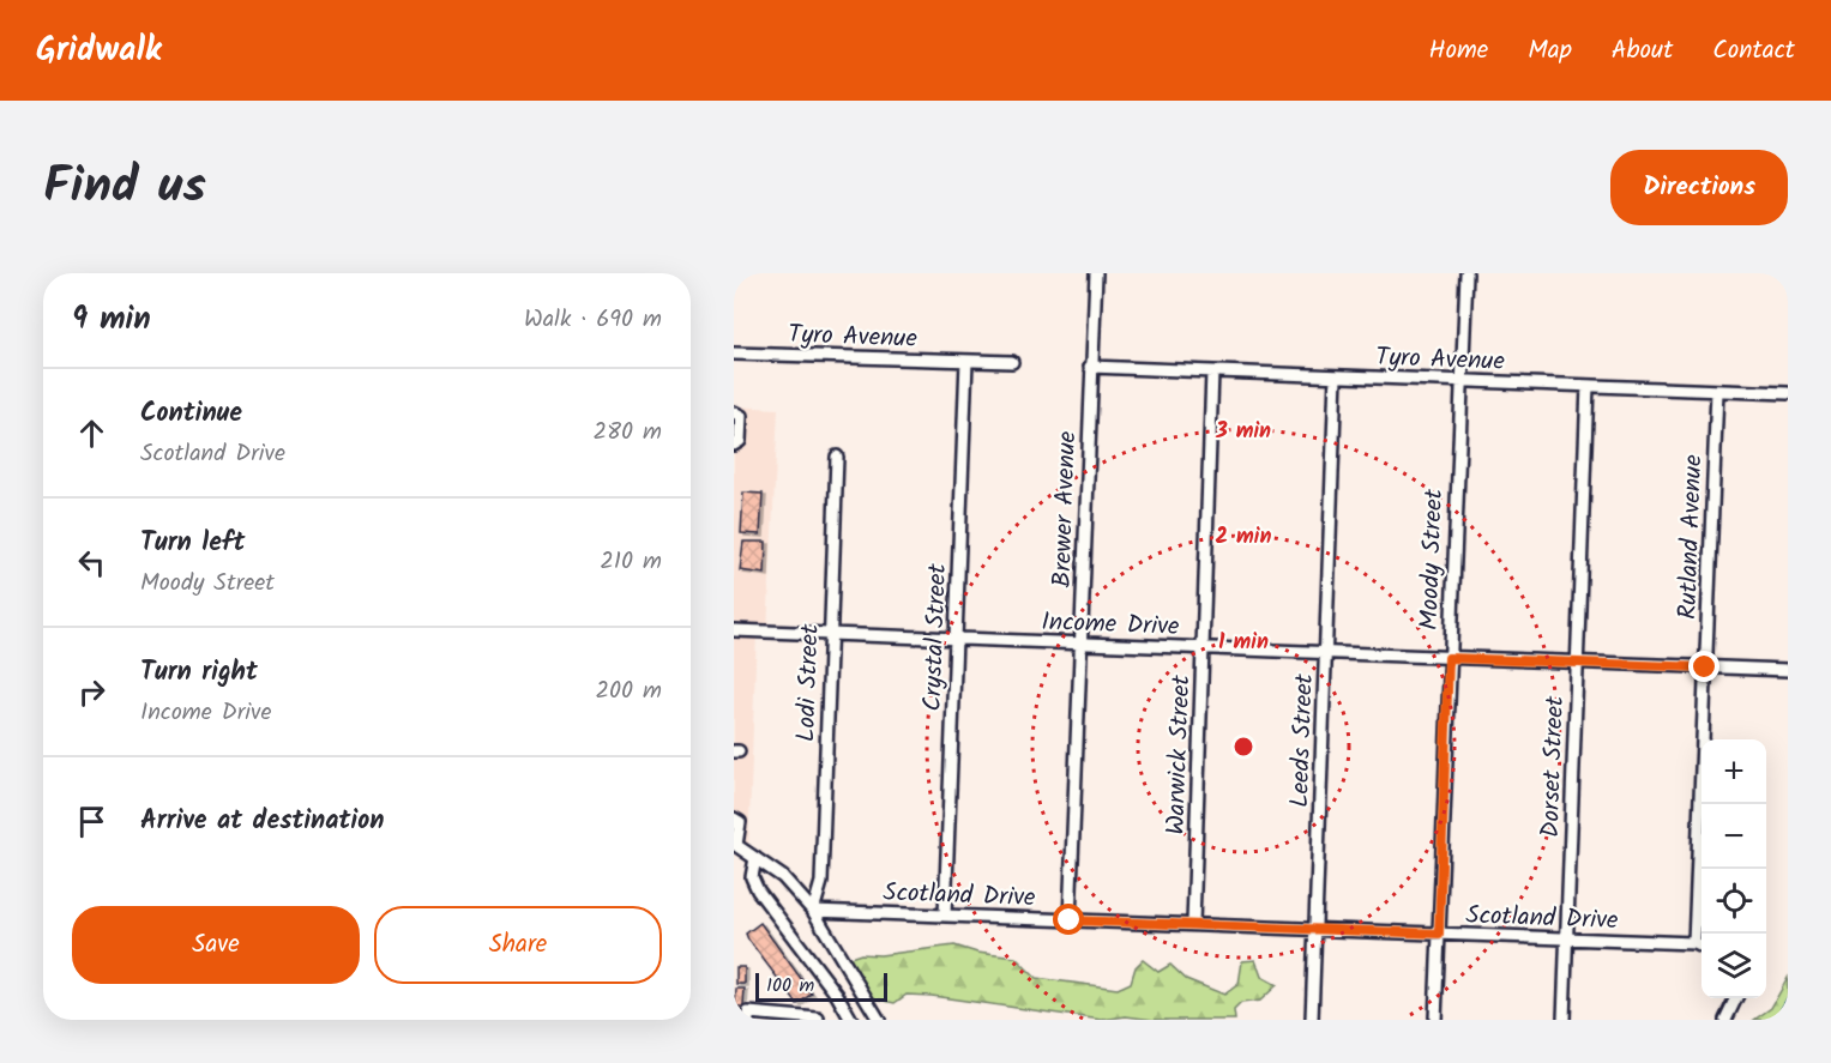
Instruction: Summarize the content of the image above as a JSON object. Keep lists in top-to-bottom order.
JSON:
{
  "streets": {
    "street": [
      "Tyro Avenue",
      "Brewer Avenue",
      "Rutland Avenue",
      "Moody Street",
      "Income Drive",
      "Crystal Street",
      "Lodi Street",
      "Leeds Street",
      "Warwick Street",
      "Dorset Street",
      "Scotland Drive"
    ]
  },
  "crossings": [
    ["Tyro Avenue", "Brewer Avenue"],
    ["Tyro Avenue", "Rutland Avenue"],
    ["Tyro Avenue", "Moody Street"],
    ["Tyro Avenue", "Crystal Street"],
    ["Tyro Avenue", "Leeds Street"],
    ["Tyro Avenue", "Warwick Street"],
    ["Tyro Avenue", "Dorset Street"],
    ["Brewer Avenue", "Income Drive"],
    ["Brewer Avenue", "Scotland Drive"],
    ["Rutland Avenue", "Income Drive"],
    ["Rutland Avenue", "Scotland Drive"],
    ["Moody Street", "Income Drive"],
    ["Moody Street", "Scotland Drive"],
    ["Income Drive", "Crystal Street"],
    ["Income Drive", "Lodi Street"],
    ["Income Drive", "Leeds Street"],
    ["Income Drive", "Warwick Street"],
    ["Income Drive", "Dorset Street"],
    ["Crystal Street", "Scotland Drive"],
    ["Lodi Street", "Scotland Drive"],
    ["Leeds Street", "Scotland Drive"],
    ["Warwick Street", "Scotland Drive"],
    ["Dorset Street", "Scotland Drive"]
  ],
  "scale_bar": "100 m",
  "page": {
    "header": "Gridwalk",
    "nav": [
      "Home",
      "Map",
      "About",
      "Contact"
    ],
    "title": "Find us",
    "buttons": [
      "Directions",
      ["Save", "Share"]
    ],
    "heading": ["9 min", "Walk · 690 m"],
    "list": [
      ["Continue", "Scotland Drive", "280 m"],
      ["Turn left", "Moody Street", "210 m"],
      ["Turn right", "Income Drive", "200 m"],
      "Arrive at destination"
    ],
    "map_buttons": ["+", "−"],
    "scale": "100 m"
  },
  "rings": ["3 min", "2 min", "1 min"]
}
